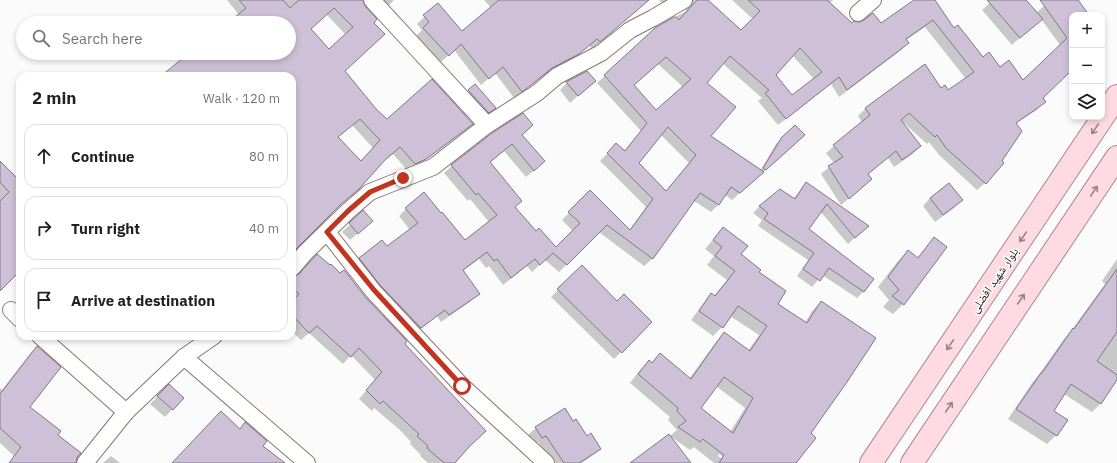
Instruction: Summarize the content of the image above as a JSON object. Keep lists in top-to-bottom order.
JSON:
{
  "streets": {
    "main road": ["بلوار شهید افضلی"]
  },
  "page": {
    "map_buttons": ["+", "−"],
    "search": "Search here",
    "heading": ["2 min", "Walk · 120 m"],
    "list": [
      ["Continue", "80 m"],
      ["Turn right", "40 m"],
      "Arrive at destination"
    ]
  }
}
